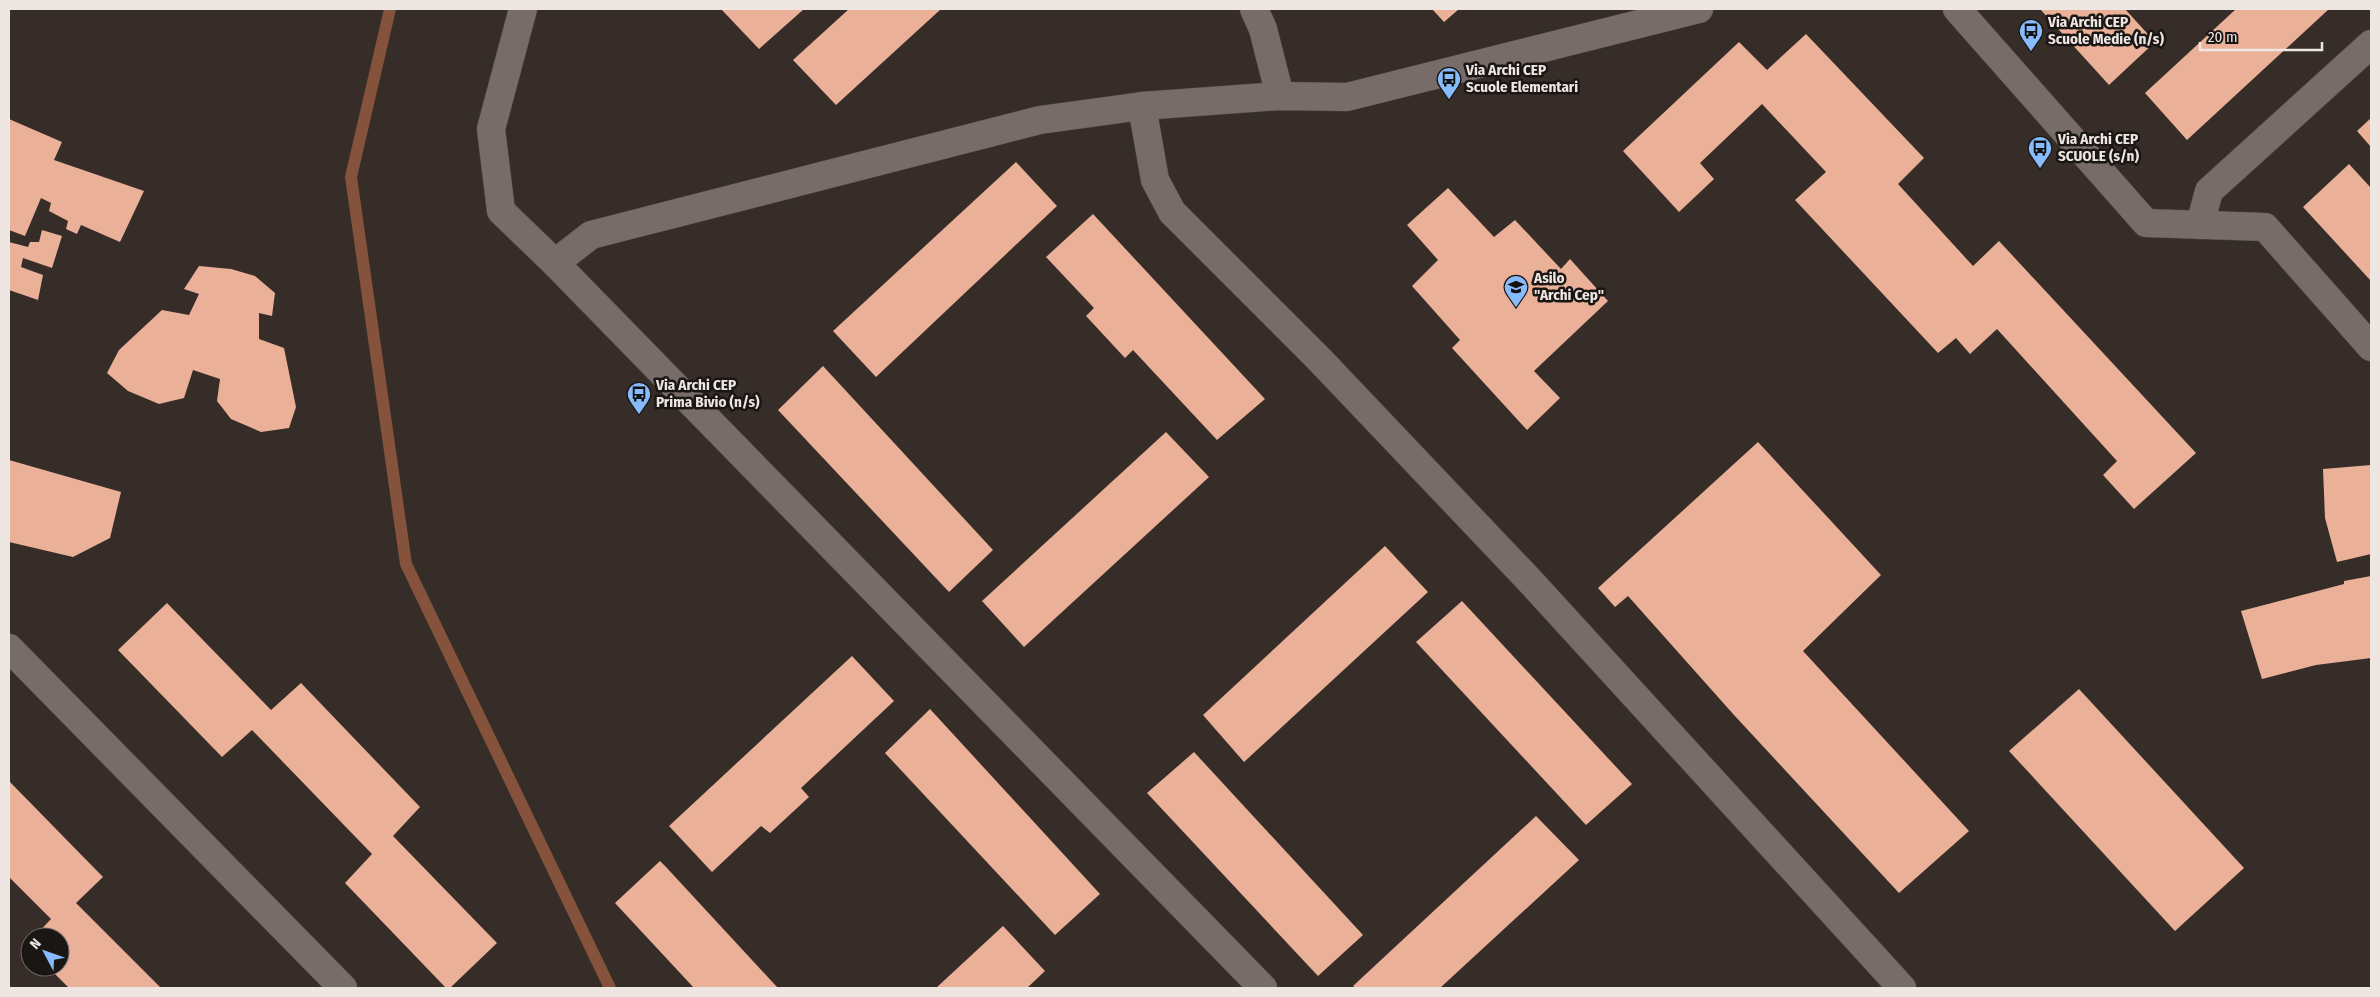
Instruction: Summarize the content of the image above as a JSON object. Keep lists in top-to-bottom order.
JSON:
{
  "places": {
    "bus stop": [
      "Via Archi CEP Scuole Medie (n/s)",
      "Via Archi CEP Scuole Elementari",
      "Via Archi CEP SCUOLE (s/n)",
      "Via Archi CEP Prima Bivio (n/s)"
    ],
    "school or university": ["Asilo \"Archi Cep\""]
  },
  "scale_bar": "20 m",
  "north": "top left"
}
